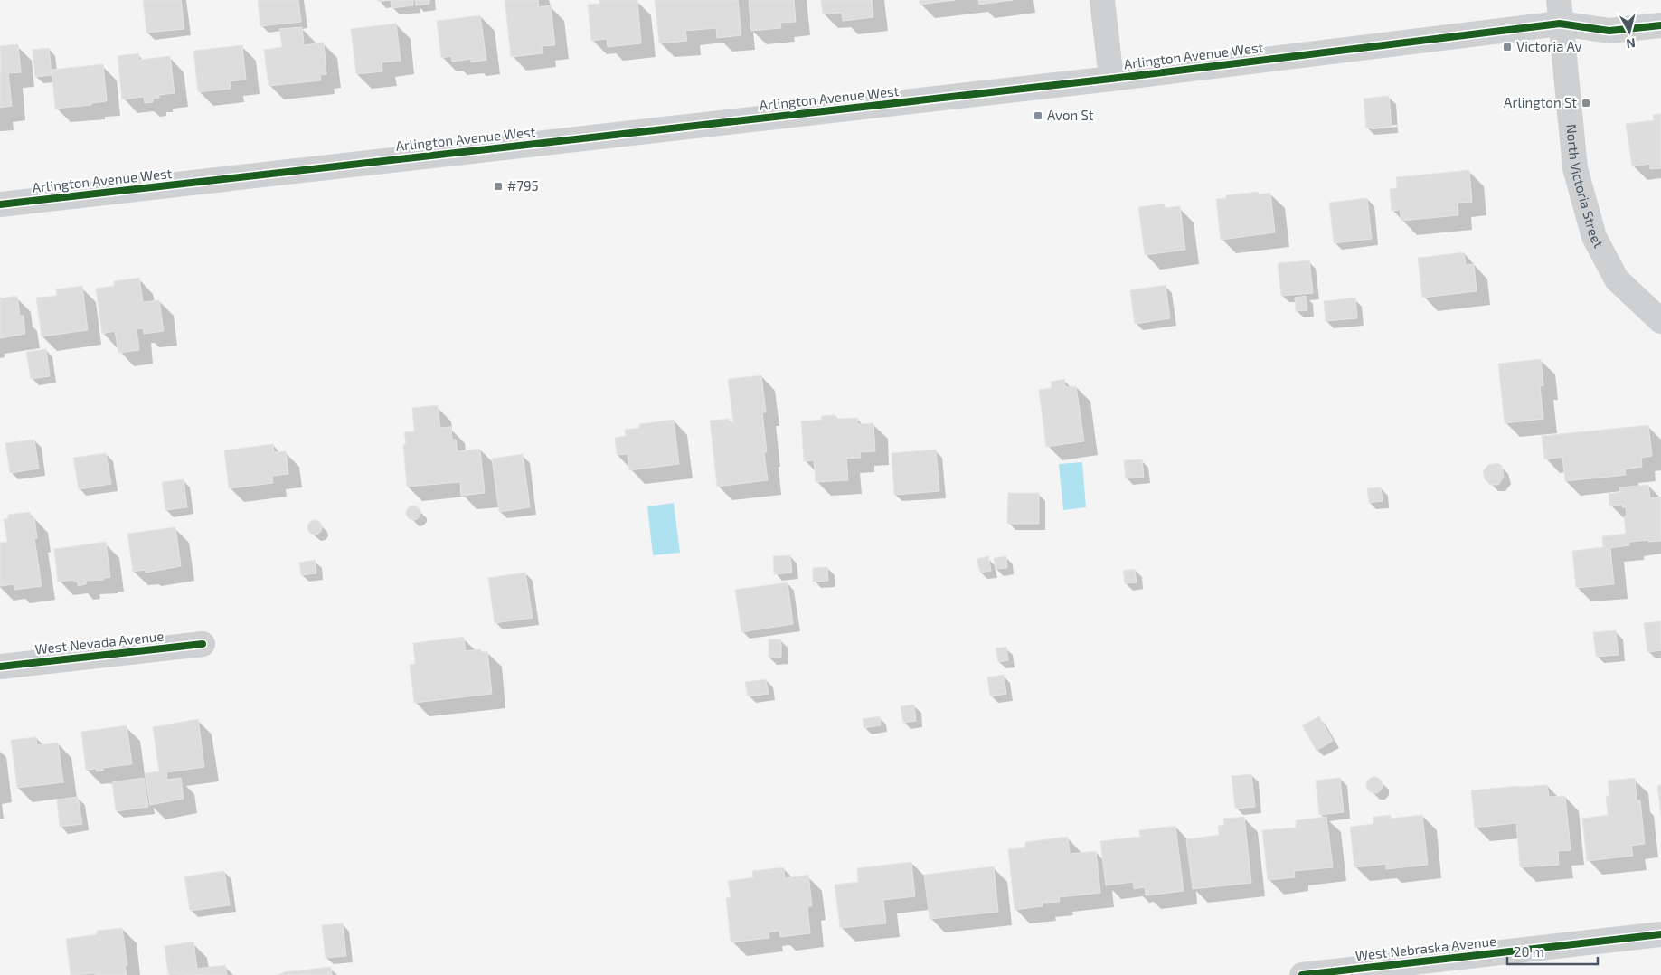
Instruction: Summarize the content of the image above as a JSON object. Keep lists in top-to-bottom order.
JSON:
{
  "streets": {
    "street": [
      "Arlington Avenue West",
      "North Victoria Street",
      "West Nevada Avenue",
      "West Nebraska Avenue"
    ]
  },
  "crossings": [
    ["Arlington Avenue West", "North Victoria Street"]
  ],
  "places": {
    "transit": [
      "Victoria Av",
      "Arlington St",
      "Avon St",
      "#795"
    ]
  },
  "scale_bar": "20 m",
  "north": "bottom"
}
